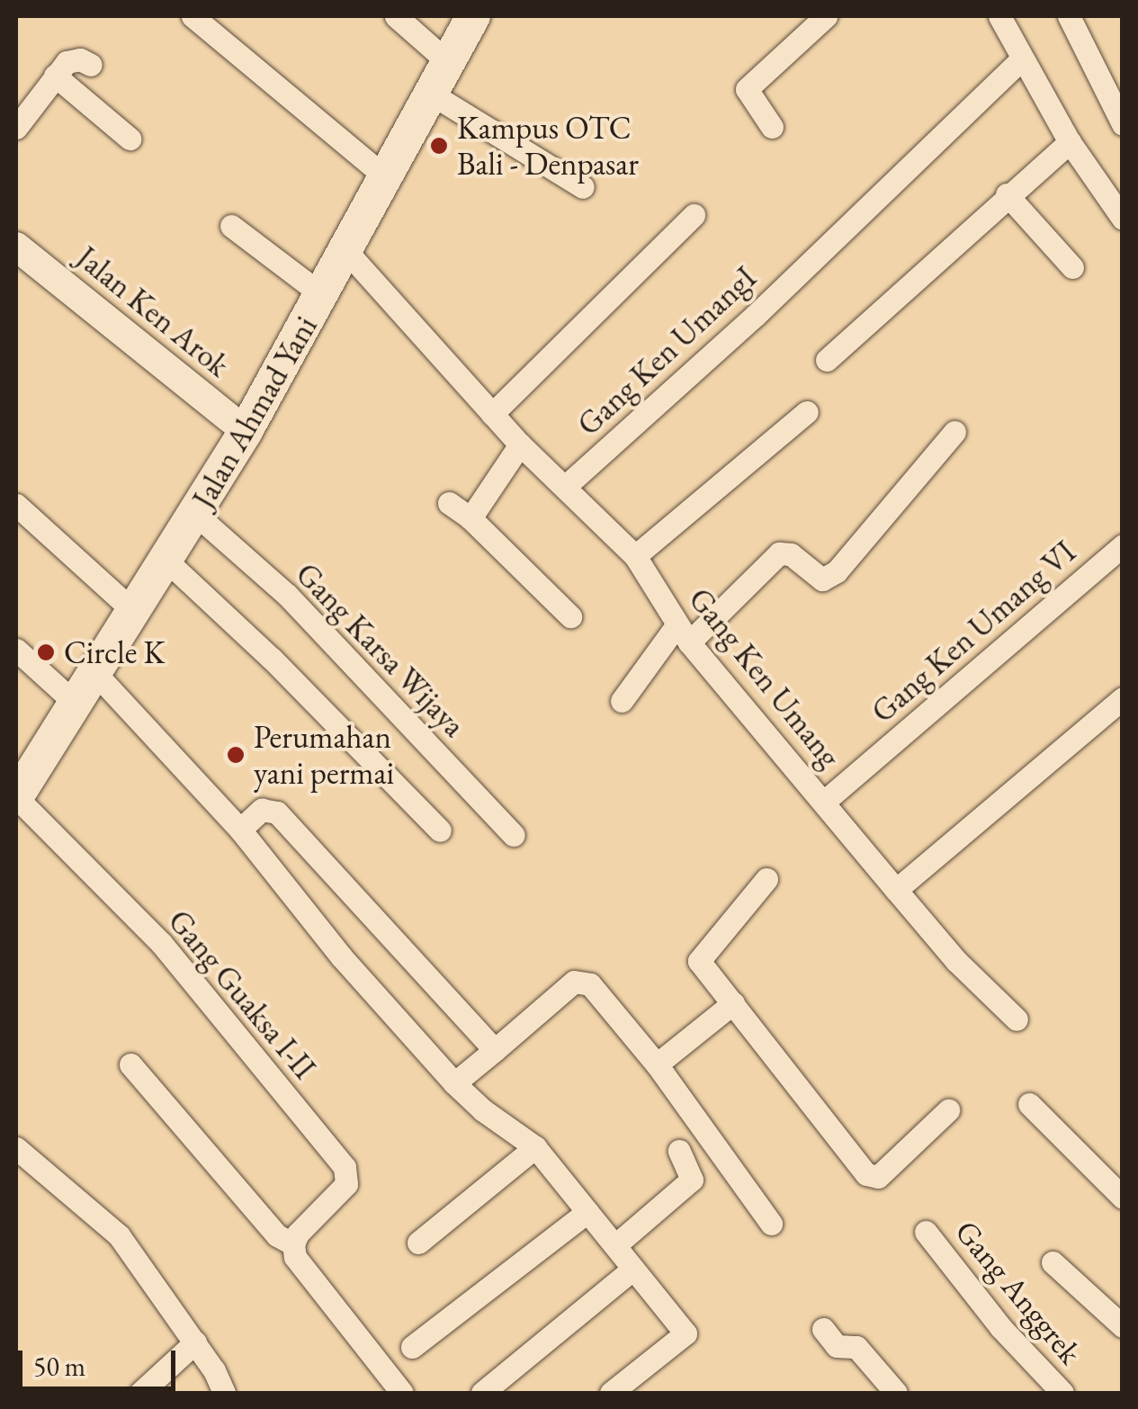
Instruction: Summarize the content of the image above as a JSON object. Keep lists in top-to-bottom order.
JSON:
{
  "streets": {
    "main road": ["Jalan Ahmad Yani"],
    "street": [
      "Jalan Ken Arok",
      "Gang Ken UmangI",
      "Gang Ken Umang VI",
      "Gang Karsa Wijaya",
      "Gang Ken Umang",
      "Gang Guaksa I-II",
      "Gang Anggrek"
    ]
  },
  "crossings": [
    ["Jalan Ken Arok", "Jalan Ahmad Yani"],
    ["Gang Ken UmangI", "Gang Ken Umang"],
    ["Jalan Ahmad Yani", "Gang Karsa Wijaya"],
    ["Jalan Ahmad Yani", "Gang Ken Umang"],
    ["Jalan Ahmad Yani", "Gang Guaksa I-II"],
    ["Gang Ken Umang VI", "Gang Ken Umang"]
  ],
  "places": ["Kampus OTC Bali - Denpasar", "Circle K", "Perumahan yani permai"],
  "scale_bar": "50 m"
}
